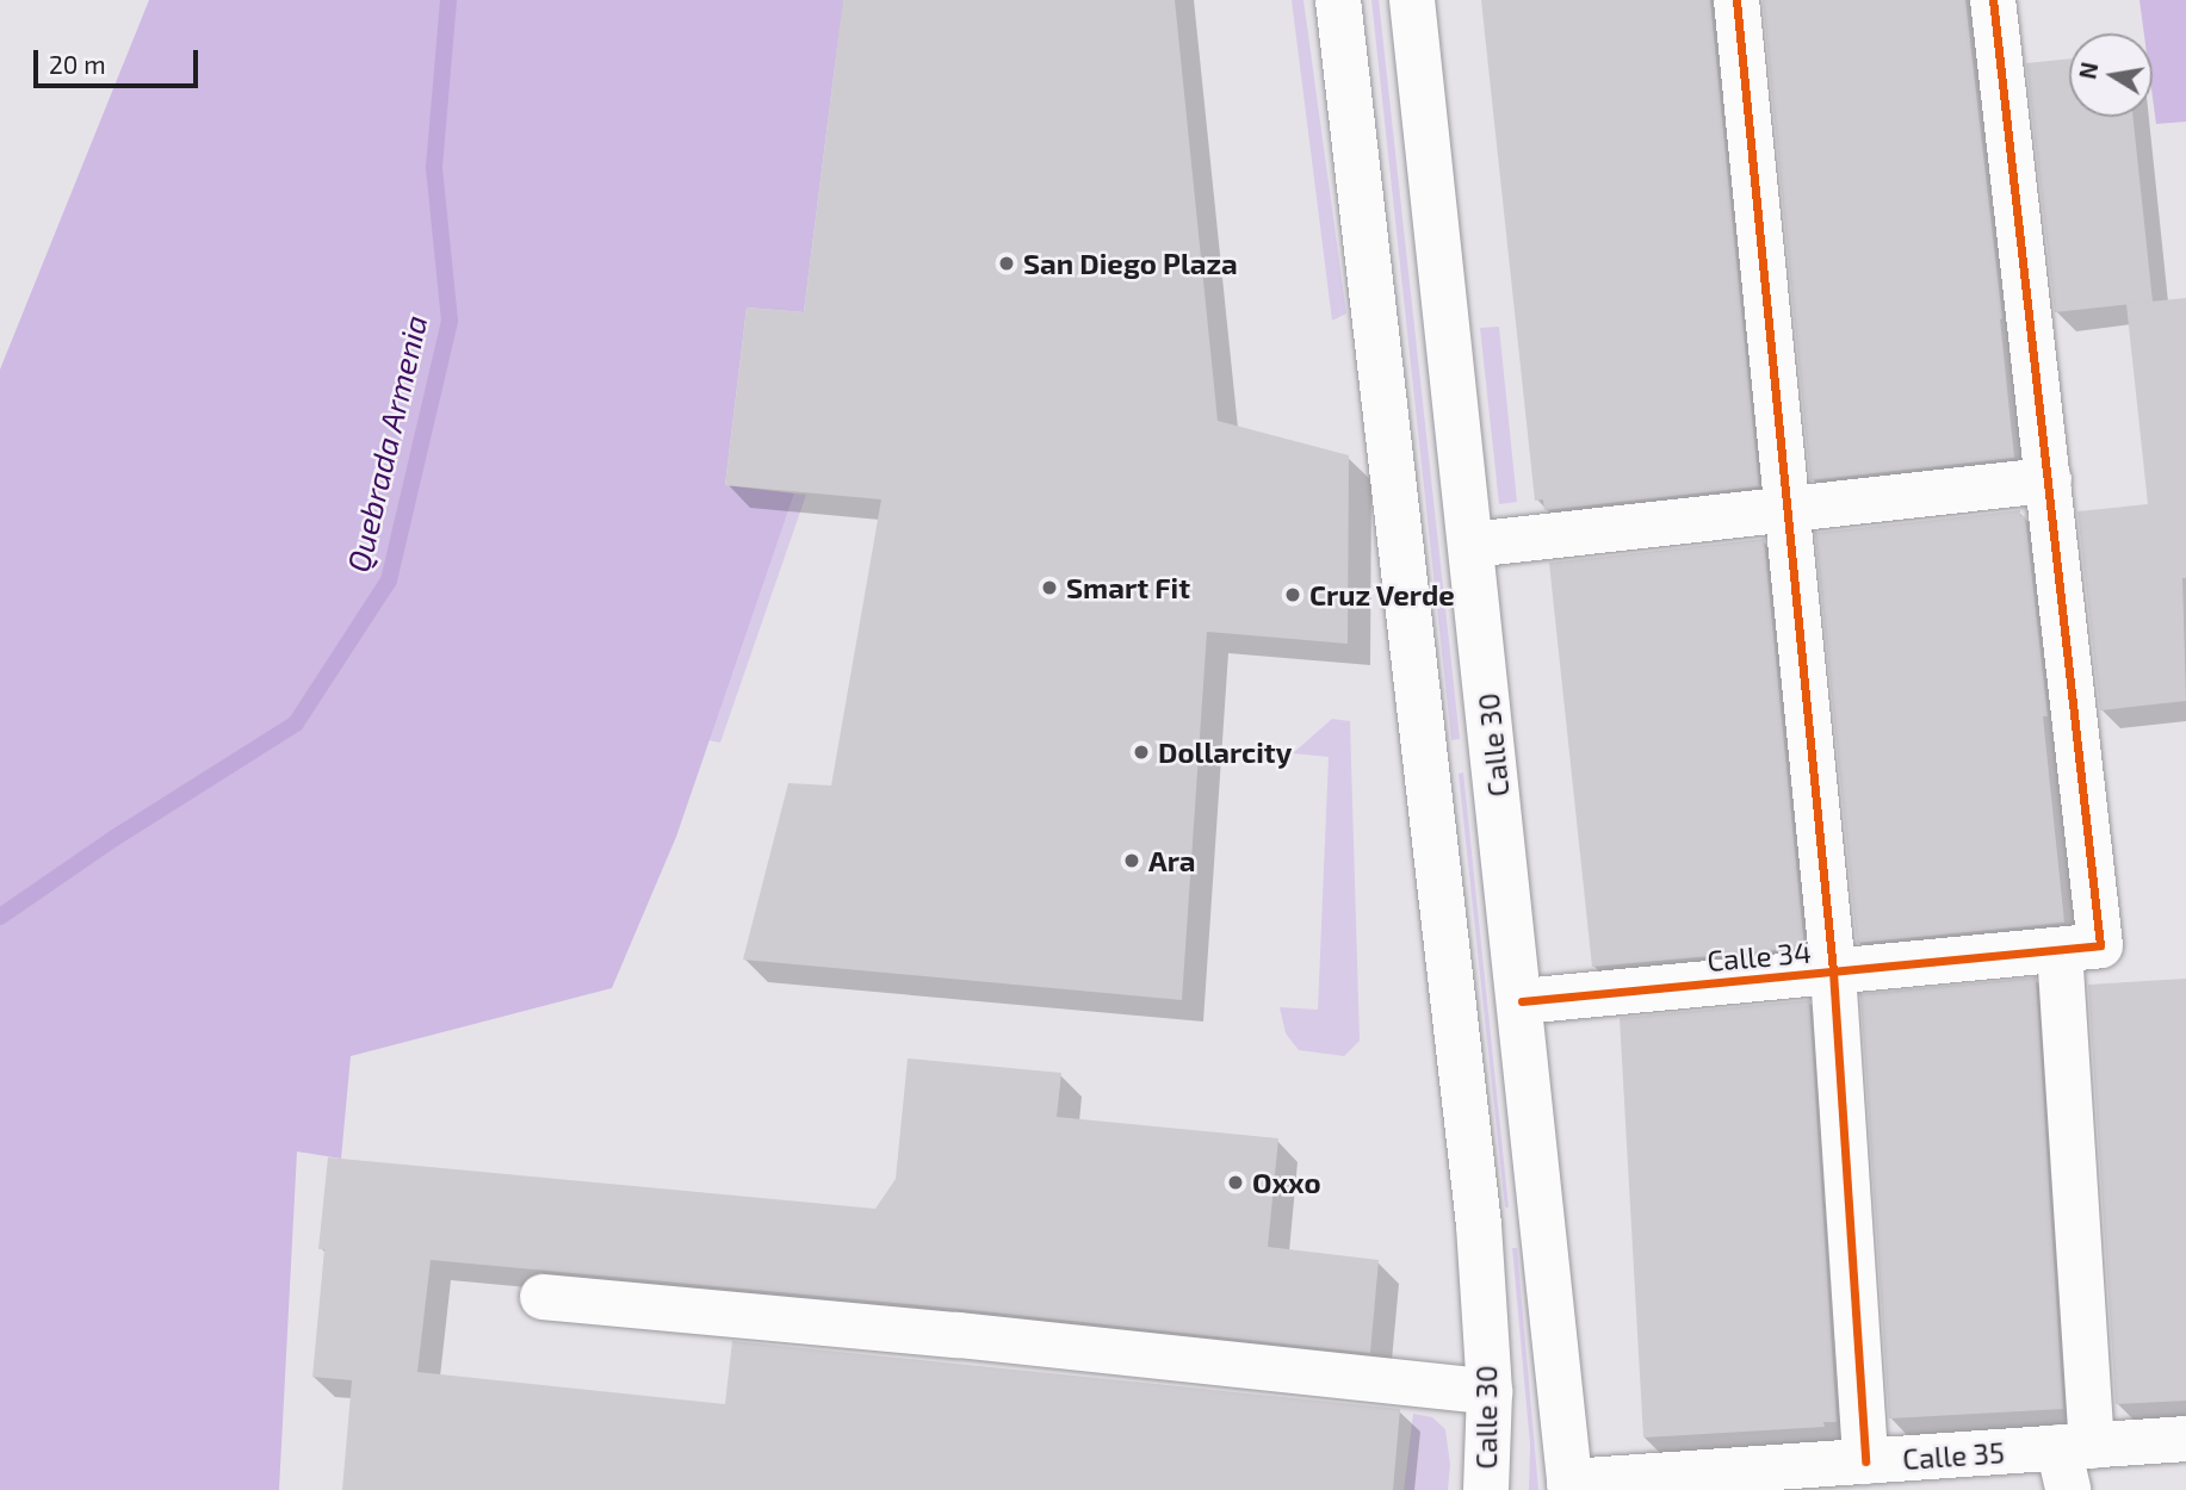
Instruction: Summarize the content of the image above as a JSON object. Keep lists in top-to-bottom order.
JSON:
{
  "streets": {
    "street": ["Calle 30", "Calle 34", "Calle 35"]
  },
  "crossings": [
    ["Calle 30", "Calle 34"],
    ["Calle 30", "Calle 35"]
  ],
  "water": ["Quebrada Armenia"],
  "places": [
    "San Diego Plaza",
    "Smart Fit",
    "Cruz Verde",
    "Dollarcity",
    "Ara",
    "Oxxo"
  ],
  "scale_bar": "20 m",
  "north": "left"
}
